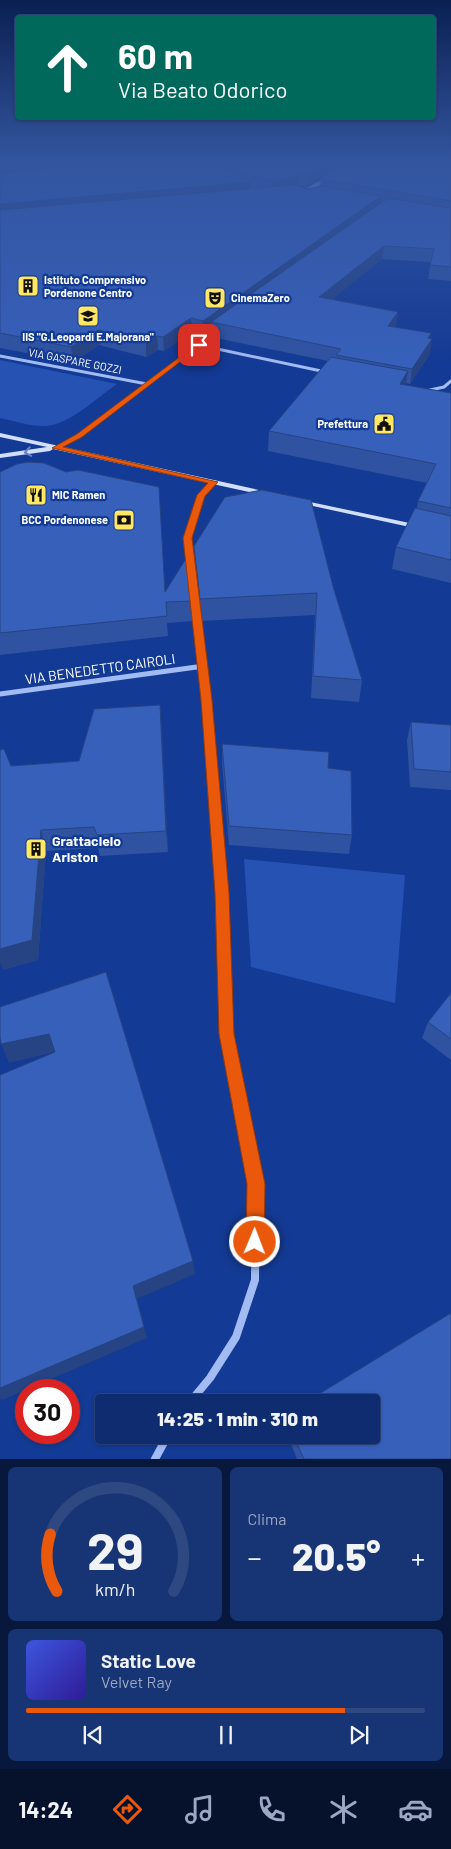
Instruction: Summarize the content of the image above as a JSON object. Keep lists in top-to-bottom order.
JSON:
{
  "streets": {
    "street": ["VIA GASPARE GOZZI", "VIA BENEDETTO CAIROLI"]
  },
  "places": {
    "building": ["Istituto Comprensivo Pordenone Centro", "Grattacielo Ariston"],
    "theatre": ["CinemaZero"],
    "school or university": ["IIS \"G.Leopardi E.Majorana\""],
    "public building": ["Prefettura"],
    "restaurant": ["MIC Ramen"],
    "bank": ["BCC Pordenonese"]
  },
  "page": {
    "turn": ["60 m", "Via Beato Odorico"],
    "limit": "30",
    "trip": "14:25 · 1 min · 310 m",
    "tile": "Clima",
    "heat": ["−", "20.5°", "+"],
    "song": ["Static Love", "Velvet Ray"],
    "tabs": "14:24",
    "gauge": ["29", "km/h"]
  }
}
